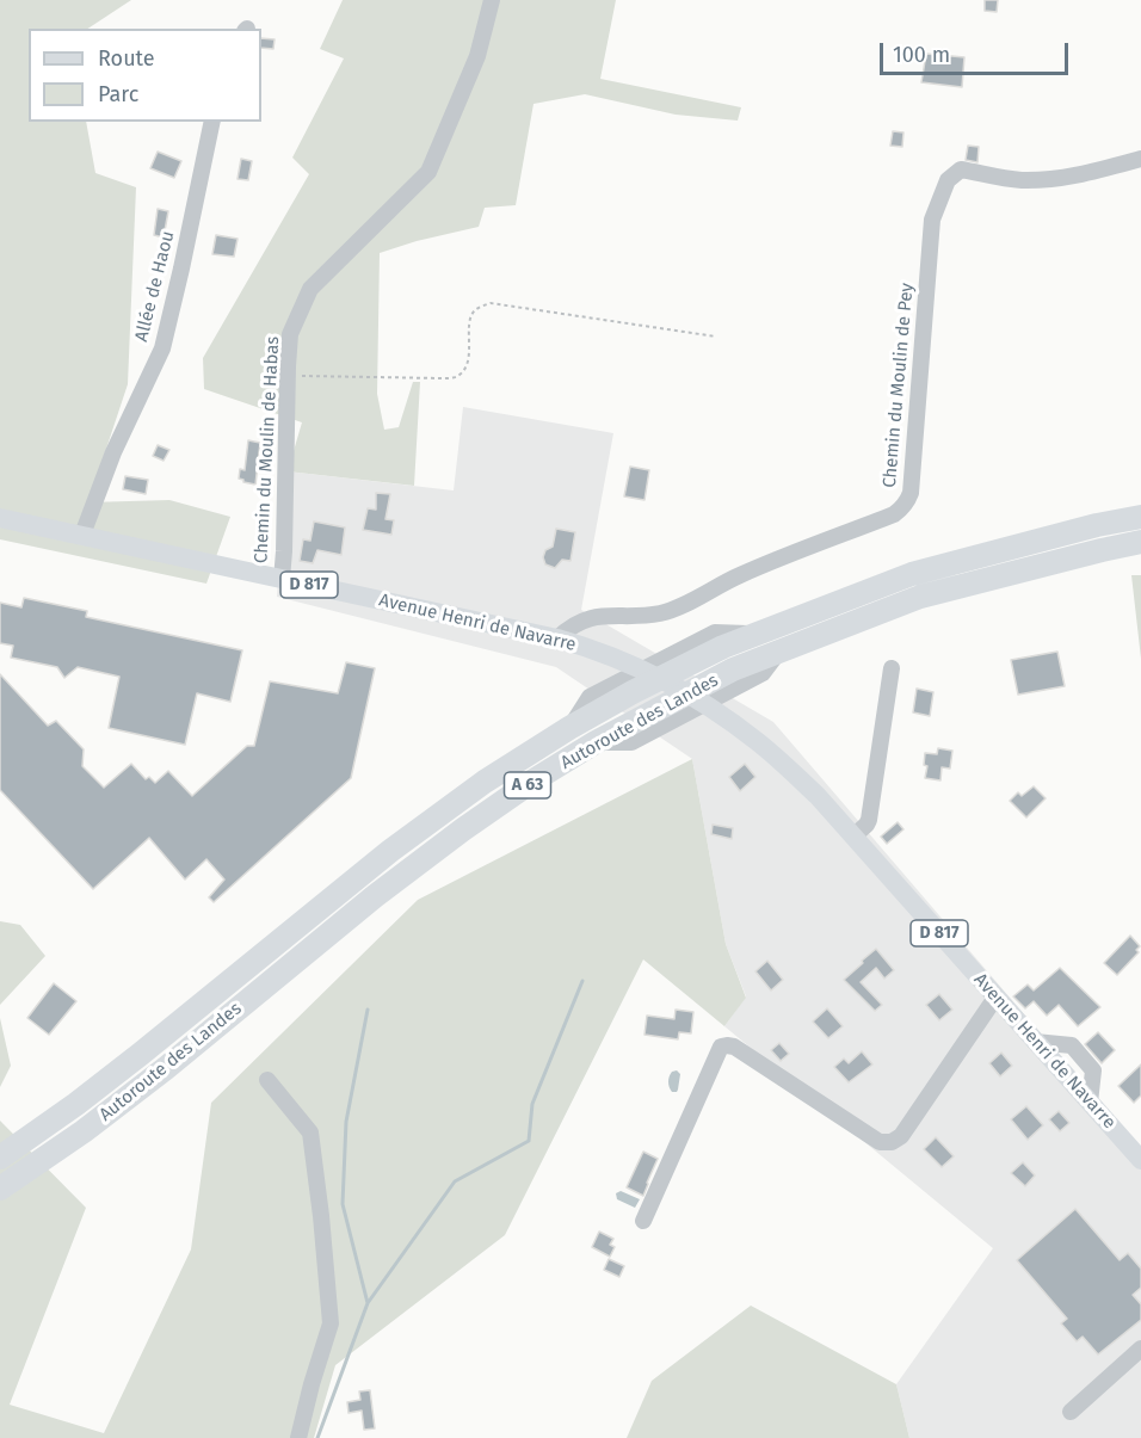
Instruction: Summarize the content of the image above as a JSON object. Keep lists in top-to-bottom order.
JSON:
{
  "streets": {
    "highway": ["Autoroute des Landes", "A 63"],
    "main road": ["D 817", "Avenue Henri de Navarre"],
    "street": ["Allée de Haou", "Chemin du Moulin de Pey", "Chemin du Moulin de Habas"]
  },
  "crossings": [
    ["Allée de Haou", "Avenue Henri de Navarre"],
    ["Chemin du Moulin de Pey", "Avenue Henri de Navarre"],
    ["Chemin du Moulin de Habas", "Avenue Henri de Navarre"]
  ],
  "legend": ["Route", "Parc"],
  "scale_bar": "100 m"
}
